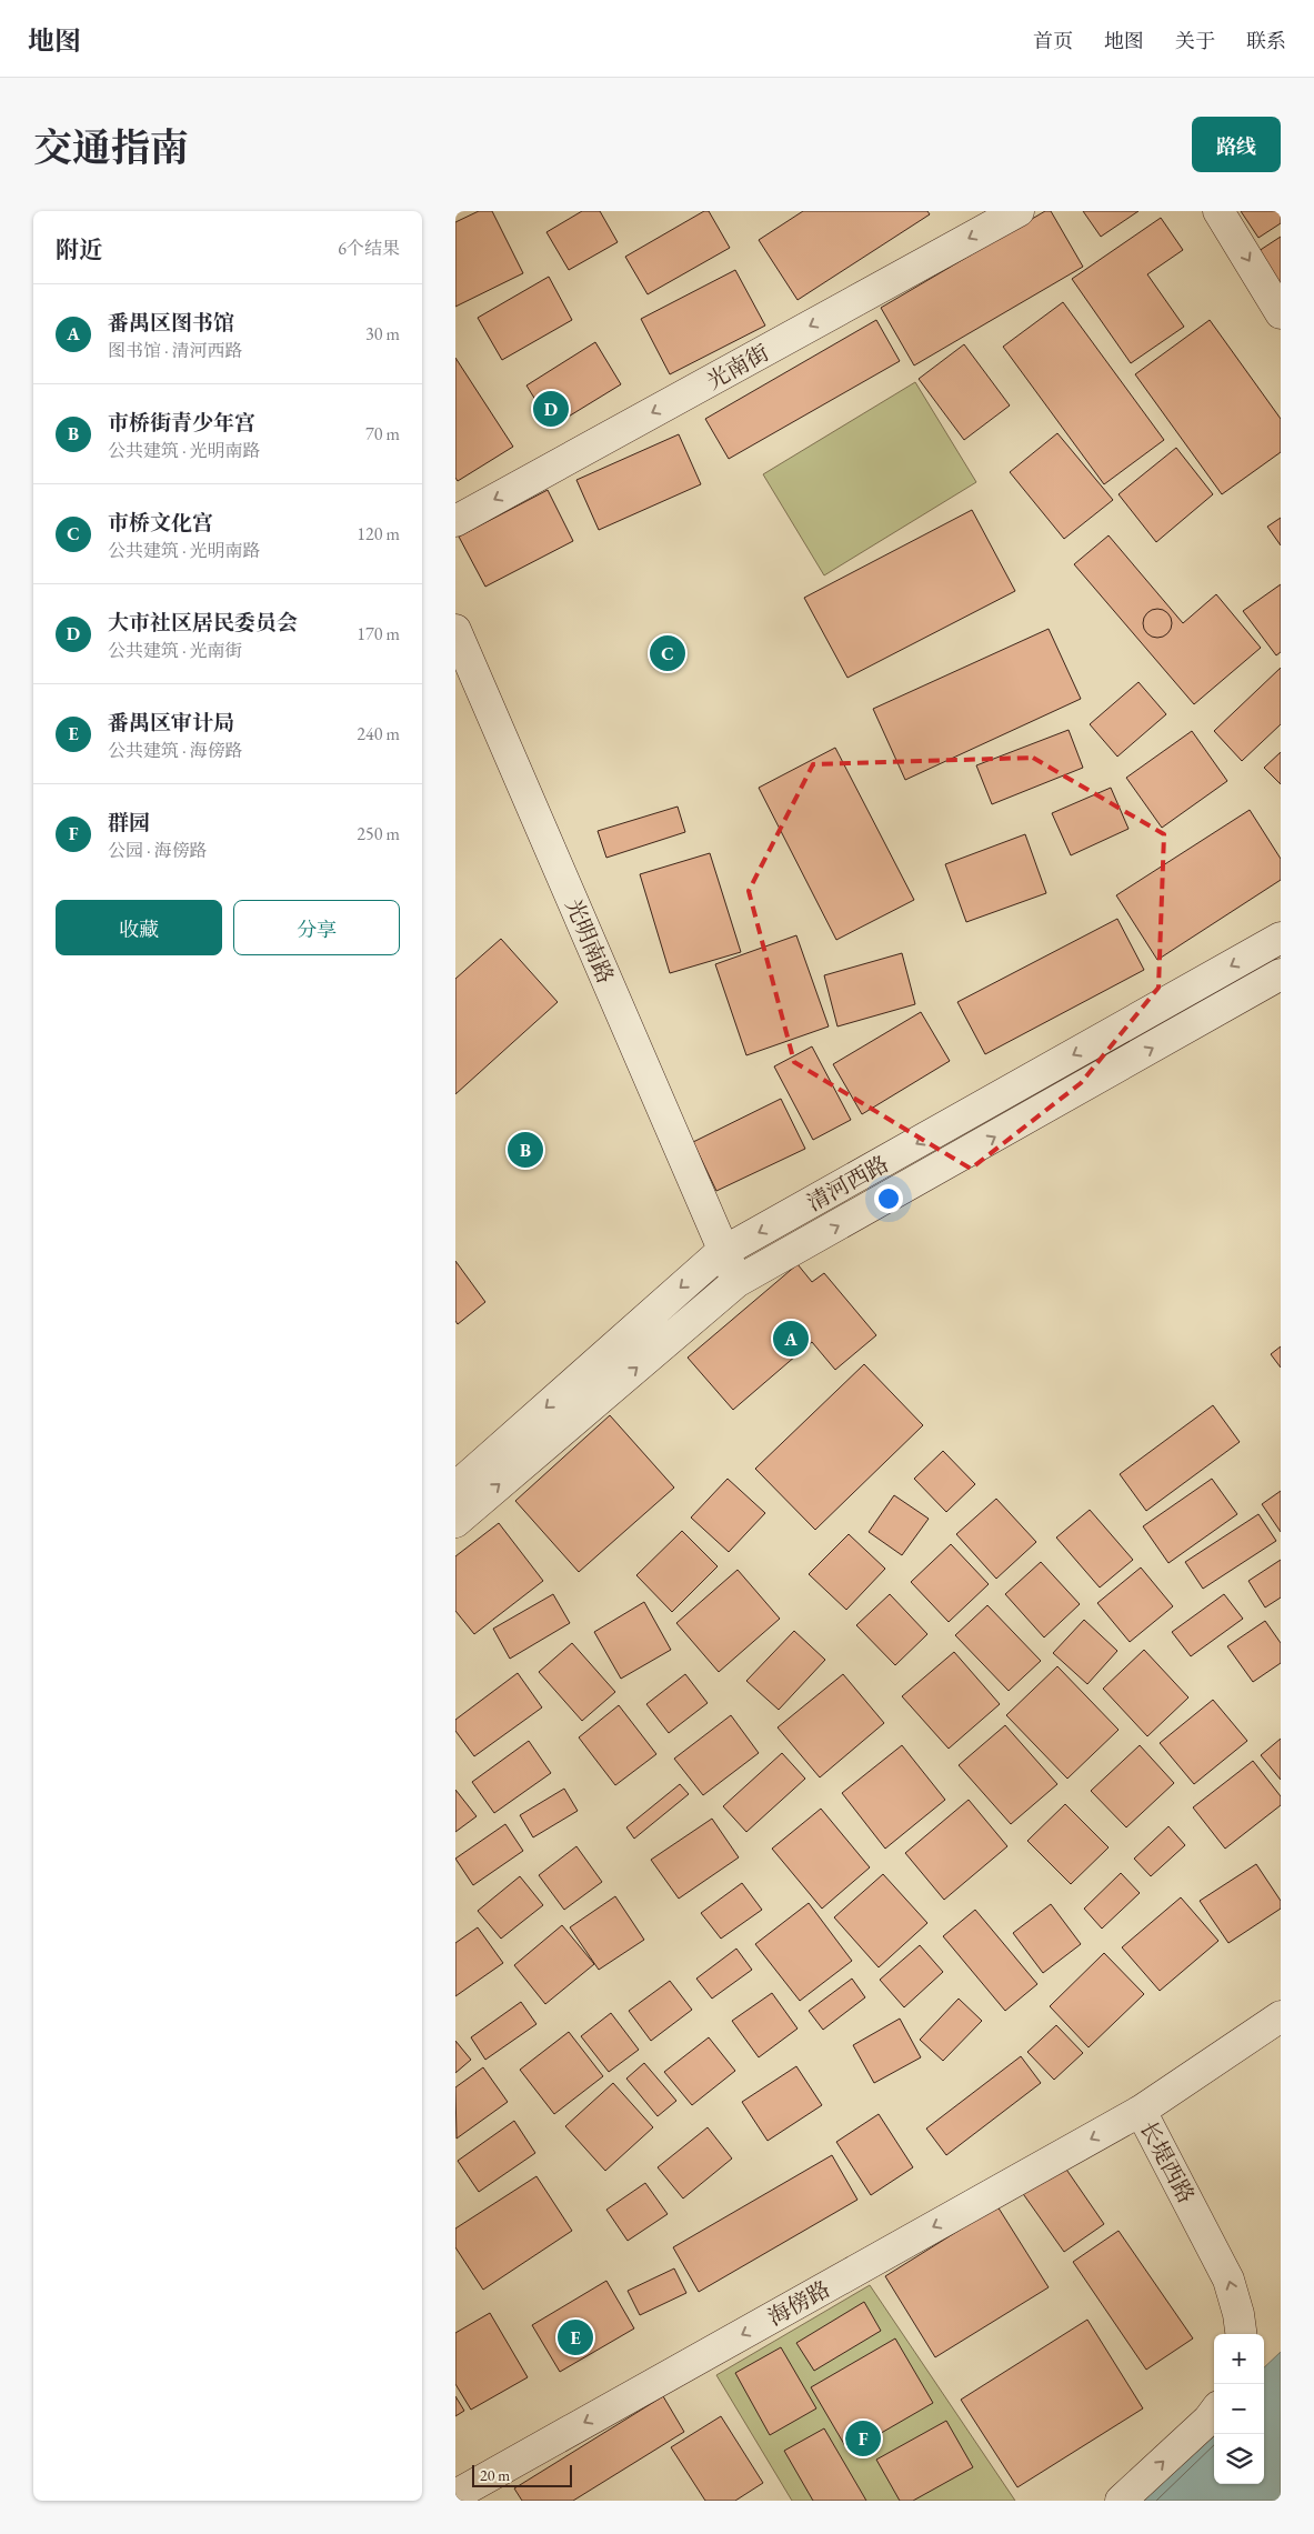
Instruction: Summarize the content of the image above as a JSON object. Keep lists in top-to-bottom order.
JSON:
{
  "streets": {
    "street": [
      "光南街",
      "光明南路",
      "清河西路",
      "长堤西路",
      "海傍路"
    ]
  },
  "crossings": [
    ["光明南路", "清河西路"],
    ["长堤西路", "海傍路"]
  ],
  "one_way": ["光南街", "长堤西路", "海傍路"],
  "scale_bar": "20 m",
  "page": {
    "header": "地图",
    "nav": [
      "首页",
      "地图",
      "关于",
      "联系"
    ],
    "title": "交通指南",
    "buttons": [
      "路线",
      ["收藏", "分享"]
    ],
    "heading": ["附近", "6个结果"],
    "list": [
      {
        "mark": "A",
        "name": "番禺区图书馆",
        "note": "图书馆 · 清河西路",
        "value": "30 m"
      },
      {
        "mark": "B",
        "name": "市桥街青少年宫",
        "note": "公共建筑 · 光明南路",
        "value": "70 m"
      },
      {
        "mark": "C",
        "name": "市桥文化宫",
        "note": "公共建筑 · 光明南路",
        "value": "120 m"
      },
      {
        "mark": "D",
        "name": "大市社区居民委员会",
        "note": "公共建筑 · 光南街",
        "value": "170 m"
      },
      {
        "mark": "E",
        "name": "番禺区审计局",
        "note": "公共建筑 · 海傍路",
        "value": "240 m"
      },
      {
        "mark": "F",
        "name": "群园",
        "note": "公园 · 海傍路",
        "value": "250 m"
      }
    ],
    "pins": [
      "D",
      "C",
      "B",
      "A",
      "E",
      "F"
    ],
    "map_buttons": ["+", "−"],
    "scale": "20 m"
  }
}
